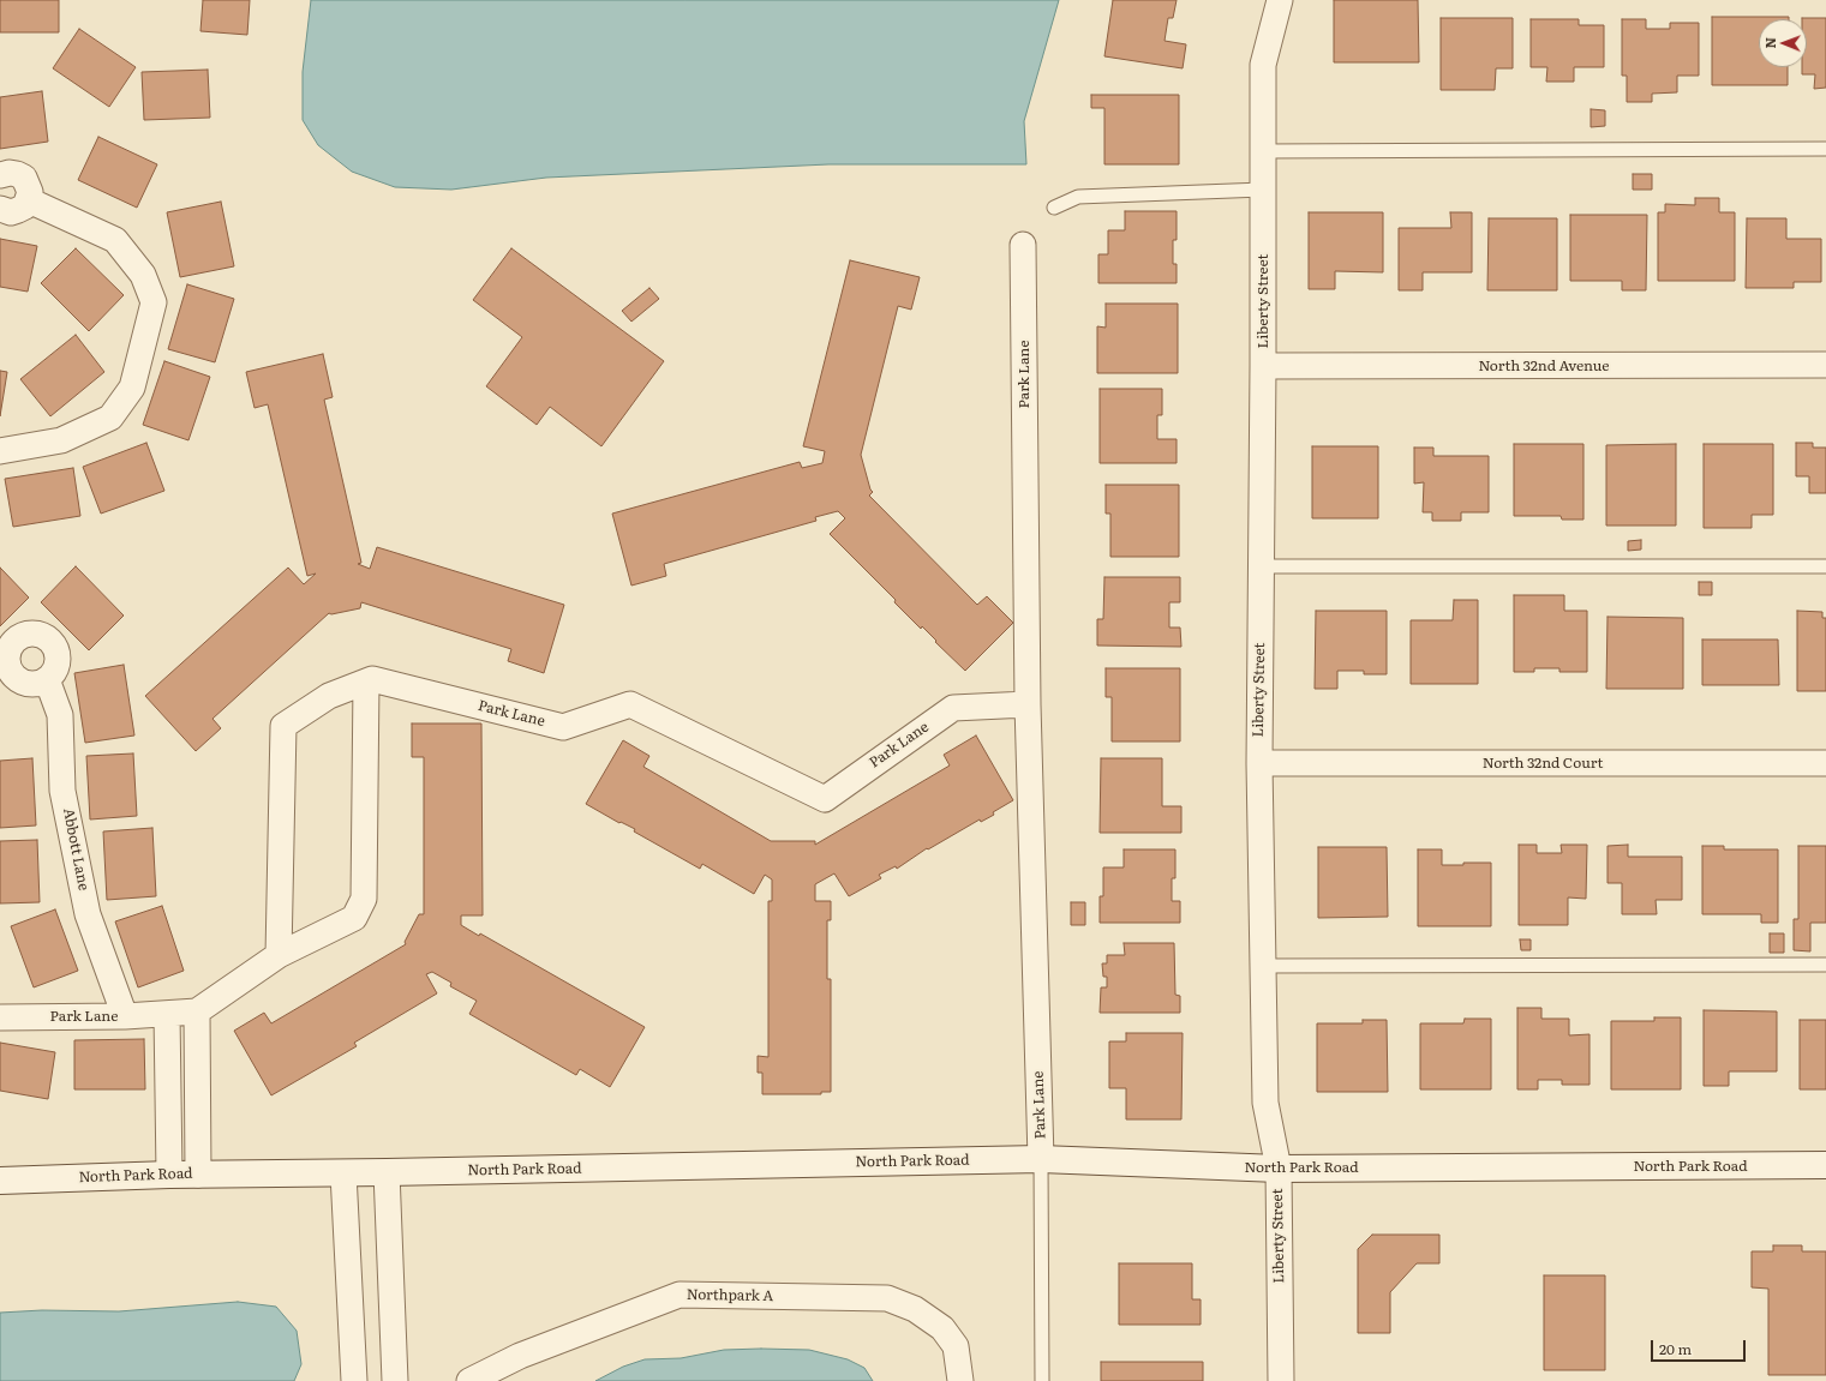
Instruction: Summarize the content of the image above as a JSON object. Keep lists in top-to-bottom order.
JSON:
{
  "streets": {
    "street": [
      "Liberty Street",
      "North 32nd Avenue",
      "Park Lane",
      "North 32nd Court",
      "Abbott Lane",
      "North Park Road",
      "Northpark A"
    ]
  },
  "crossings": [
    ["Liberty Street", "North 32nd Avenue"],
    ["Liberty Street", "North 32nd Court"],
    ["Liberty Street", "North Park Road"],
    ["Park Lane", "Abbott Lane"],
    ["Park Lane", "North Park Road"]
  ],
  "scale_bar": "20 m",
  "north": "left"
}
